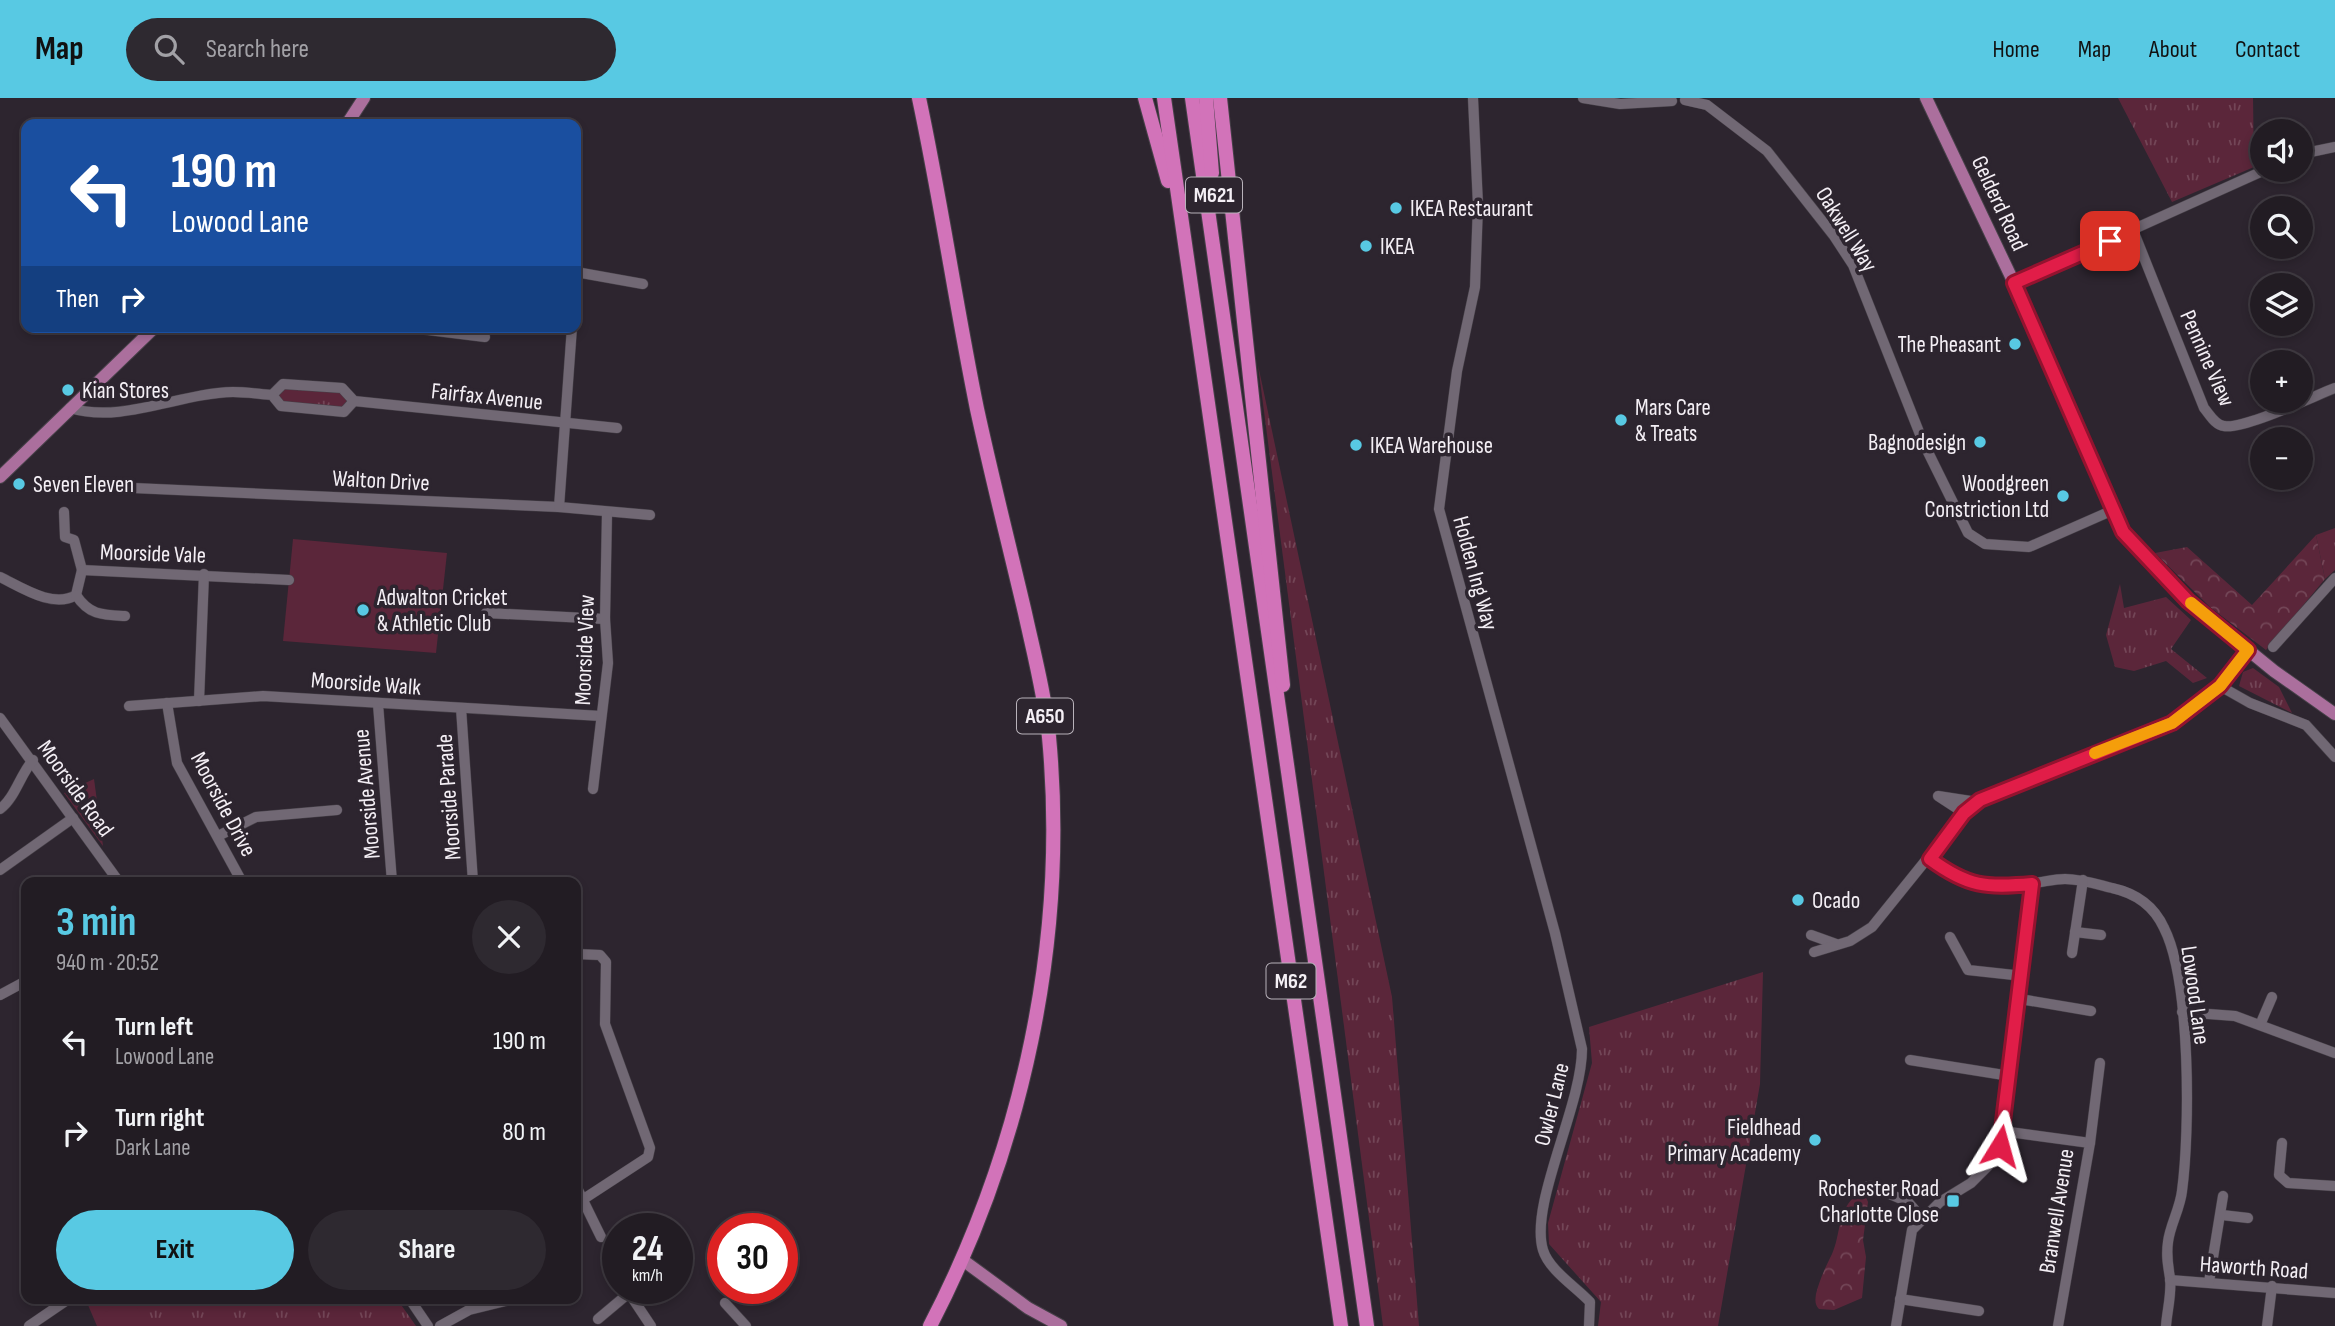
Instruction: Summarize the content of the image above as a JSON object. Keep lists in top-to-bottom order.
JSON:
{
  "streets": {
    "highway": ["M621", "A650", "M62"],
    "main road": ["Gelderd Road"],
    "street": [
      "Oakwell Way",
      "Pennine View",
      "Fairfax Avenue",
      "Walton Drive",
      "Moorside Vale",
      "Holden Ing Way",
      "Moorside View",
      "Moorside Walk",
      "Moorside Road",
      "Moorside Avenue",
      "Moorside Parade",
      "Moorside Drive",
      "Lowood Lane",
      "Owler Lane",
      "Branwell Avenue",
      "Haworth Road"
    ]
  },
  "crossings": [
    ["M621", "M62"],
    ["Gelderd Road", "Oakwell Way"],
    ["Walton Drive", "Moorside View"],
    ["Holden Ing Way", "Owler Lane"],
    ["Moorside View", "Moorside Walk"],
    ["Moorside Walk", "Moorside Avenue"],
    ["Moorside Walk", "Moorside Parade"],
    ["Moorside Walk", "Moorside Drive"],
    ["Lowood Lane", "Haworth Road"]
  ],
  "places": {
    "other": [
      "IKEA Restaurant",
      "IKEA",
      "The Pheasant",
      "Kian Stores",
      "Mars Care & Treats",
      "Bagnodesign",
      "IKEA Warehouse",
      "Seven Eleven",
      "Woodgreen Constriction Ltd",
      "Adwalton Cricket & Athletic Club",
      "Ocado",
      "Fieldhead Primary Academy"
    ],
    "transit": ["Rochester Road Charlotte Close"]
  },
  "page": {
    "header": "Map",
    "search": "Search here",
    "nav": [
      "Home",
      "Map",
      "About",
      "Contact"
    ],
    "map_buttons": ["+", "−"],
    "turn": ["190 m", "Lowood Lane"],
    "then": "Then",
    "heading": ["3 min", "940 m · 20:52"],
    "list": [
      {
        "name": "Turn left",
        "note": "Lowood Lane",
        "value": "190 m"
      },
      {
        "name": "Turn right",
        "note": "Dark Lane",
        "value": "80 m"
      }
    ],
    "buttons": ["Exit", "Share"],
    "speed": "24 km/h",
    "limit": "30"
  }
}
